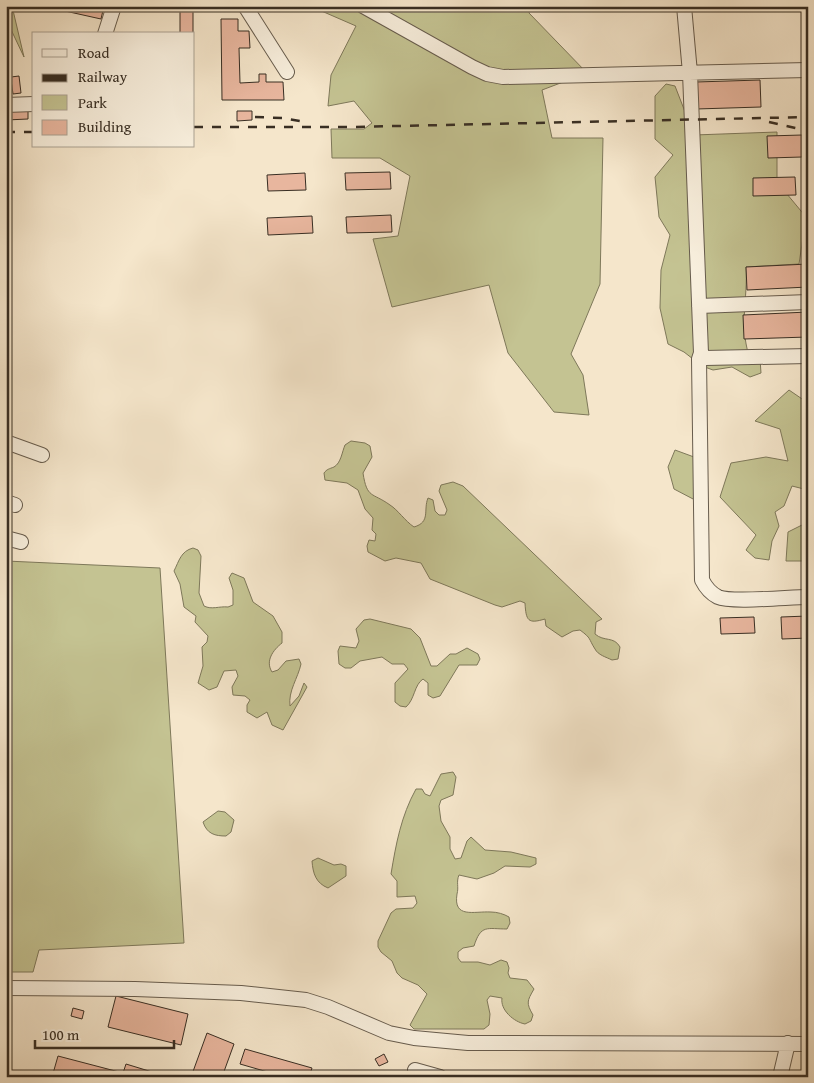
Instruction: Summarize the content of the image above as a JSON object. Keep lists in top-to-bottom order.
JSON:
{
  "legend": [
    "Road",
    "Railway",
    "Park",
    "Building"
  ],
  "scale_bar": "100 m"
}
